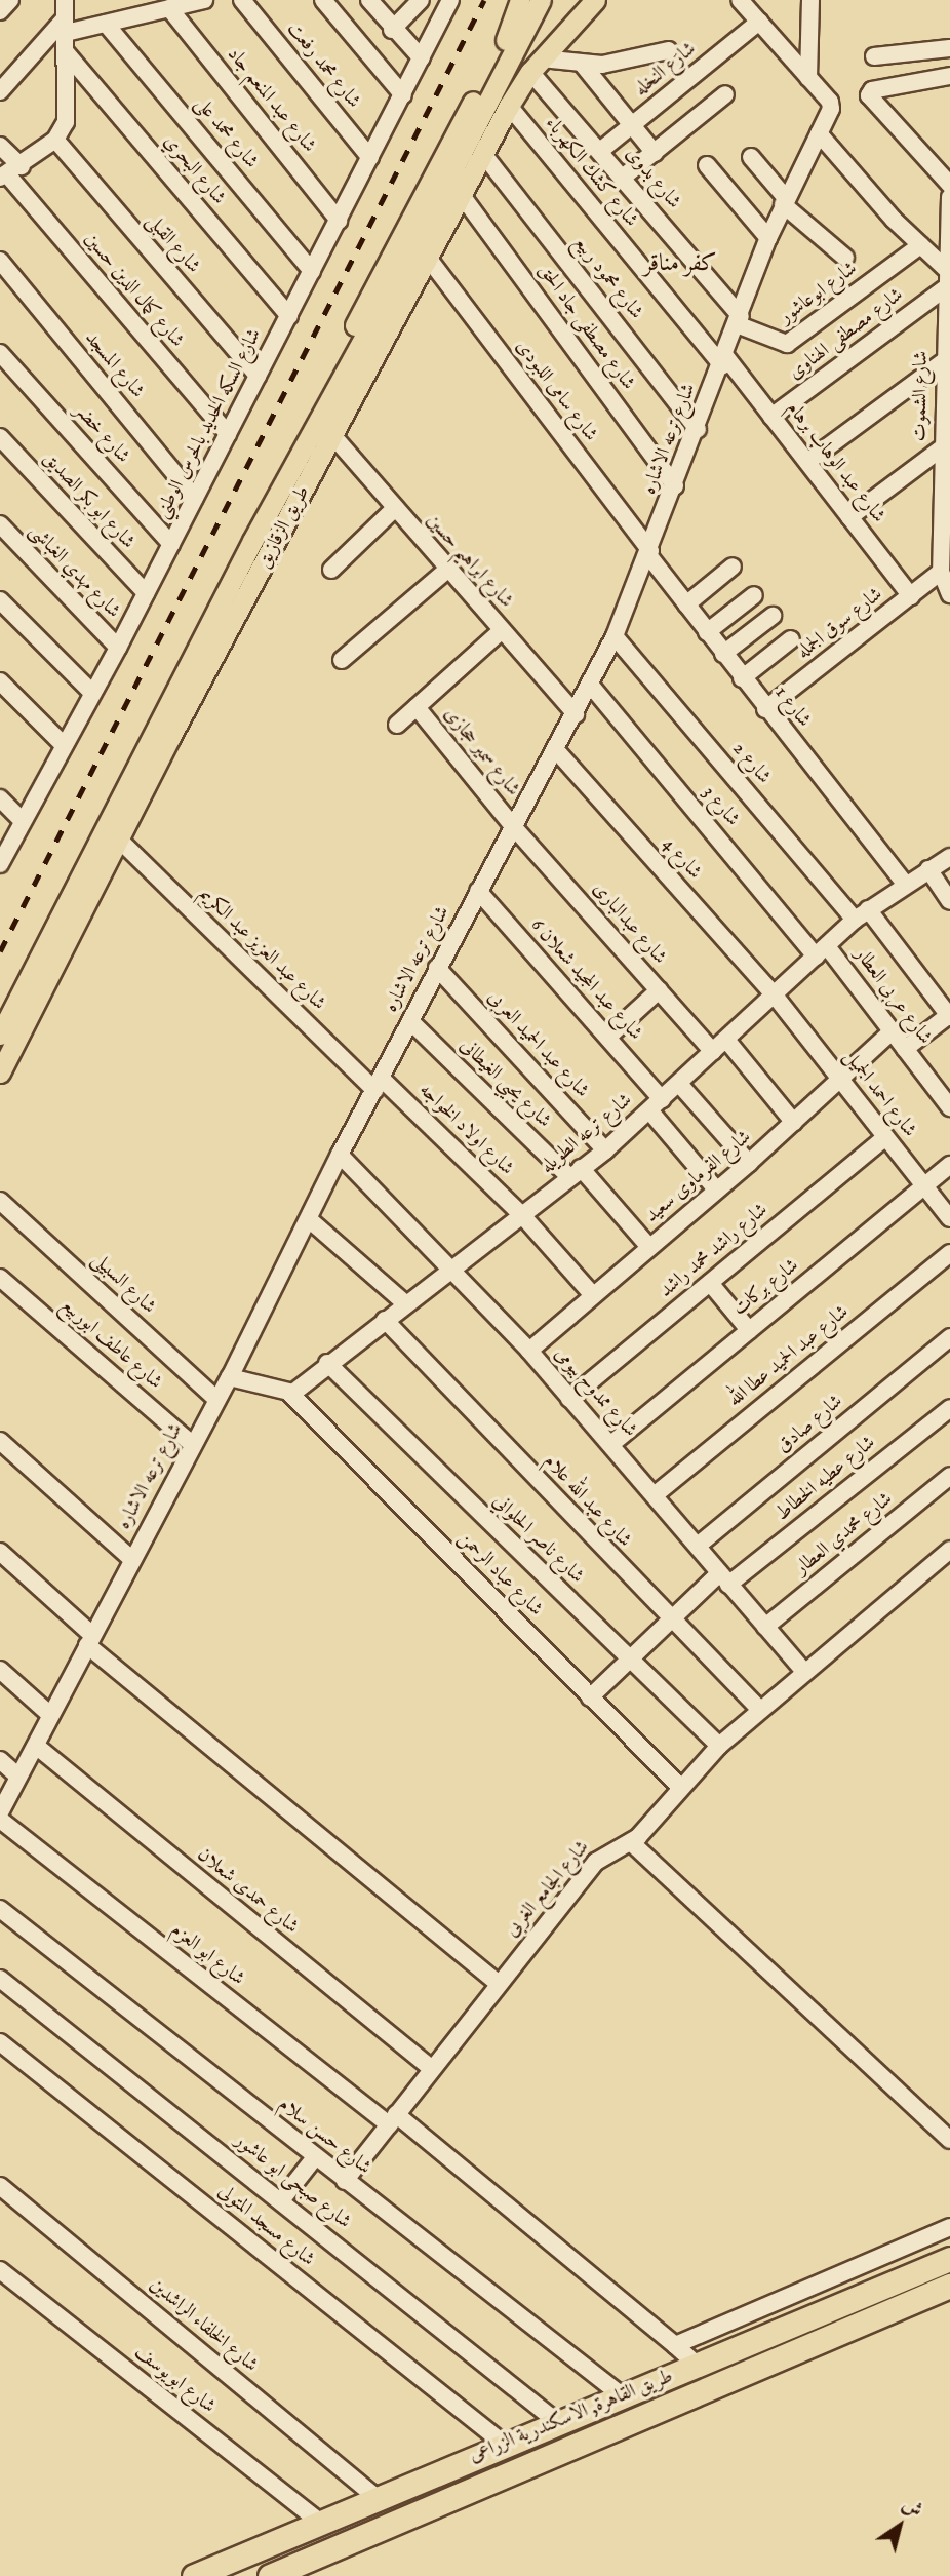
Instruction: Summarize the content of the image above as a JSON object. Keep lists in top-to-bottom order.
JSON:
{
  "streets": {
    "highway": ["طريق القاهرة, الاسكندرية الزراعى"],
    "main road": ["طريق الزقازيق"],
    "street": [
      "شارع محمد رفعت",
      "شارع النخله",
      "شارع عبد المنعم جاد",
      "شارع محمد على",
      "شارع البحري",
      "شارع كشك الكهرباء",
      "شارع بدوى",
      "شارع القبلى",
      "شارع محمود ربيع",
      "شارع كمال الدين حسين",
      "شارع ابوعاشور",
      "شارع مصطفى جاد الحق",
      "شارع مصطفى الهناوى",
      "شارع المسجد",
      "شارع سامى اللبودى",
      "شارع الشموت",
      "شارع السكه الحديد بالحرس الوطني",
      "شارع خضر",
      "شارع ترعه الاشاره",
      "شارع عبد الوهاب برهام",
      "شارع ابو بكر الصديق",
      "شارع ابراهيم حسين",
      "شارع مهدي الغباشى",
      "شارع سوق الجمله",
      "شارع 1",
      "شارع سمير حجازى",
      "شارع 2",
      "شارع 3",
      "شارع 4",
      "شارع عبدالبارى",
      "شارع عبد العزيز عبد الكريم",
      "شارع عبد المجيد شعلان 6",
      "شارع عربى العطار",
      "شارع عبد الحميد العربى",
      "شارع يحيي الغيطانى",
      "شارع احمد الجميل",
      "شارع اولاد الخواجه",
      "شارع ترعه الطويله",
      "شارع الفرماوى سعيد",
      "شارع راشد محمد راشد",
      "شارع السبيلى",
      "شارع بركات",
      "شارع عاطف ابوربيع",
      "شارع عبد الحميد عطا الله",
      "شارع ممدوح بيومى",
      "شارع صادق",
      "شارع عطيه الخطاط",
      "شارع عبد الله علام",
      "شارع محمدي العطار",
      "شارع ناصر الحلواني",
      "شارع عباد الرحمن",
      "شارع الجامع الغربى",
      "شارع حمدى شعلان",
      "شارع ابو العزم",
      "شارع حسن سلام",
      "شارع صبحى ابو عاشور",
      "شارع مسجد المتولى",
      "شارع الخلفاء الراشدين",
      "شارع ابويوسف"
    ]
  },
  "crossings": [
    ["شارع محمد رفعت", "شارع السكه الحديد بالحرس الوطني"],
    ["شارع النخله", "شارع بدوى"],
    ["شارع عبد المنعم جاد", "شارع السكه الحديد بالحرس الوطني"],
    ["شارع محمد على", "شارع السكه الحديد بالحرس الوطني"],
    ["شارع البحري", "شارع السكه الحديد بالحرس الوطني"],
    ["شارع كشك الكهرباء", "شارع ترعه الاشاره"],
    ["شارع كشك الكهرباء", "شارع عبد الوهاب برهام"],
    ["شارع كشك الكهرباء", "طريق الزقازيق"],
    ["شارع بدوى", "شارع ابوعاشور"],
    ["شارع بدوى", "شارع ترعه الاشاره"],
    ["شارع بدوى", "طريق الزقازيق"],
    ["شارع القبلى", "شارع السكه الحديد بالحرس الوطني"],
    ["شارع محمود ربيع", "شارع ترعه الاشاره"],
    ["شارع محمود ربيع", "طريق الزقازيق"],
    ["شارع كمال الدين حسين", "شارع السكه الحديد بالحرس الوطني"],
    ["شارع ابوعاشور", "شارع ترعه الاشاره"],
    ["شارع مصطفى جاد الحق", "شارع ترعه الاشاره"],
    ["شارع مصطفى جاد الحق", "طريق الزقازيق"],
    ["شارع مصطفى الهناوى", "شارع الشموت"],
    ["شارع مصطفى الهناوى", "شارع عبد الوهاب برهام"],
    ["شارع المسجد", "شارع السكه الحديد بالحرس الوطني"],
    ["شارع سامى اللبودى", "شارع ترعه الاشاره"],
    ["شارع سامى اللبودى", "طريق الزقازيق"],
    ["شارع سامى اللبودى", "شارع 1"],
    ["شارع الشموت", "شارع سوق الجمله"],
    ["شارع السكه الحديد بالحرس الوطني", "شارع خضر"],
    ["شارع السكه الحديد بالحرس الوطني", "شارع ابو بكر الصديق"],
    ["شارع السكه الحديد بالحرس الوطني", "شارع مهدي الغباشى"],
    ["شارع ترعه الاشاره", "شارع عبد الوهاب برهام"],
    ["شارع ترعه الاشاره", "شارع ابراهيم حسين"],
    ["شارع ترعه الاشاره", "شارع 1"],
    ["شارع ترعه الاشاره", "شارع سمير حجازى"],
    ["شارع ترعه الاشاره", "شارع 2"],
    ["شارع ترعه الاشاره", "شارع 3"],
    ["شارع ترعه الاشاره", "شارع 4"],
    ["شارع ترعه الاشاره", "شارع عبدالبارى"],
    ["شارع ترعه الاشاره", "شارع عبد العزيز عبد الكريم"],
    ["شارع ترعه الاشاره", "شارع عبد المجيد شعلان 6"],
    ["شارع ترعه الاشاره", "شارع عبد الحميد العربى"],
    ["شارع ترعه الاشاره", "شارع يحيي الغيطانى"],
    ["شارع ترعه الاشاره", "شارع اولاد الخواجه"],
    ["شارع ترعه الاشاره", "شارع السبيلى"],
    ["شارع ترعه الاشاره", "شارع عاطف ابوربيع"],
    ["شارع ترعه الاشاره", "شارع ممدوح بيومى"],
    ["شارع ترعه الاشاره", "شارع حمدى شعلان"],
    ["شارع عبد الوهاب برهام", "شارع سوق الجمله"],
    ["طريق الزقازيق", "شارع ابراهيم حسين"],
    ["طريق الزقازيق", "شارع عبد العزيز عبد الكريم"],
    ["شارع سوق الجمله", "شارع 1"],
    ["شارع 1", "شارع ترعه الطويله"],
    ["شارع سمير حجازى", "شارع عبدالبارى"],
    ["شارع 2", "شارع ترعه الطويله"],
    ["شارع 3", "شارع عربى العطار"],
    ["شارع 3", "شارع ترعه الطويله"],
    ["شارع 4", "شارع احمد الجميل"],
    ["شارع 4", "شارع ترعه الطويله"],
    ["شارع عبدالبارى", "شارع ترعه الطويله"],
    ["شارع عبد العزيز عبد الكريم", "شارع اولاد الخواجه"],
    ["شارع عبد المجيد شعلان 6", "شارع ترعه الطويله"],
    ["شارع عبد المجيد شعلان 6", "شارع الفرماوى سعيد"],
    ["شارع عربى العطار", "شارع ترعه الطويله"],
    ["شارع عربى العطار", "شارع الفرماوى سعيد"],
    ["شارع عبد الحميد العربى", "شارع ترعه الطويله"],
    ["شارع يحيي الغيطانى", "شارع ترعه الطويله"],
    ["شارع يحيي الغيطانى", "شارع الفرماوى سعيد"],
    ["شارع احمد الجميل", "شارع ترعه الطويله"],
    ["شارع احمد الجميل", "شارع الفرماوى سعيد"],
    ["شارع احمد الجميل", "شارع راشد محمد راشد"],
    ["شارع احمد الجميل", "شارع بركات"],
    ["شارع اولاد الخواجه", "شارع ترعه الطويله"],
    ["شارع اولاد الخواجه", "شارع الفرماوى سعيد"],
    ["شارع ترعه الطويله", "شارع ممدوح بيومى"],
    ["شارع ترعه الطويله", "شارع عبد الله علام"],
    ["شارع ترعه الطويله", "شارع ناصر الحلواني"],
    ["شارع ترعه الطويله", "شارع عباد الرحمن"],
    ["شارع الفرماوى سعيد", "شارع ممدوح بيومى"],
    ["شارع راشد محمد راشد", "شارع ممدوح بيومى"],
    ["شارع بركات", "شارع ممدوح بيومى"],
    ["شارع عبد الحميد عطا الله", "شارع ممدوح بيومى"],
    ["شارع ممدوح بيومى", "شارع صادق"],
    ["شارع ممدوح بيومى", "شارع عطيه الخطاط"],
    ["شارع ممدوح بيومى", "شارع محمدي العطار"],
    ["شارع ممدوح بيومى", "شارع الجامع الغربى"],
    ["شارع عطيه الخطاط", "شارع عبد الله علام"],
    ["شارع عطيه الخطاط", "شارع ناصر الحلواني"],
    ["شارع عطيه الخطاط", "شارع عباد الرحمن"],
    ["شارع عبد الله علام", "شارع الجامع الغربى"],
    ["شارع ناصر الحلواني", "شارع الجامع الغربى"],
    ["شارع عباد الرحمن", "شارع الجامع الغربى"],
    ["شارع الجامع الغربى", "شارع حمدى شعلان"],
    ["شارع الجامع الغربى", "شارع ابو العزم"],
    ["شارع الجامع الغربى", "شارع حسن سلام"],
    ["شارع ابو العزم", "طريق القاهرة, الاسكندرية الزراعى"],
    ["شارع حسن سلام", "طريق القاهرة, الاسكندرية الزراعى"],
    ["شارع صبحى ابو عاشور", "طريق القاهرة, الاسكندرية الزراعى"],
    ["شارع مسجد المتولى", "طريق القاهرة, الاسكندرية الزراعى"],
    ["شارع الخلفاء الراشدين", "طريق القاهرة, الاسكندرية الزراعى"],
    ["شارع ابويوسف", "طريق القاهرة, الاسكندرية الزراعى"]
  ],
  "districts": ["كفر مناقر"],
  "north": "top right"
}
